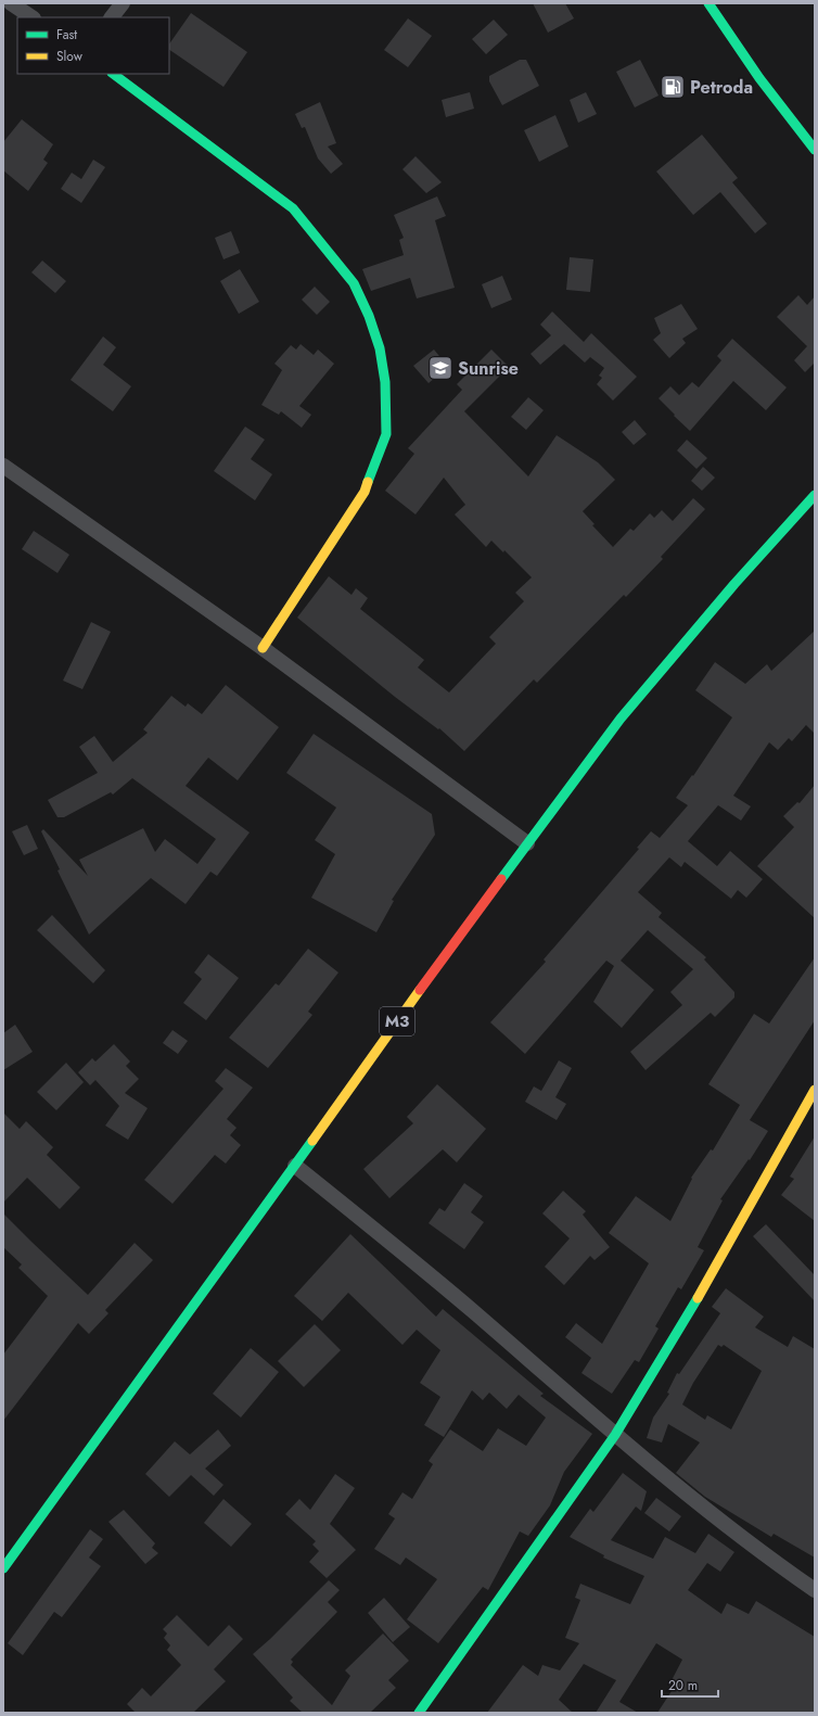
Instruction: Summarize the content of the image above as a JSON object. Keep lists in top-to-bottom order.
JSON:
{
  "streets": {
    "main road": ["M3"]
  },
  "places": {
    "fuel station": ["Petroda"],
    "school or university": ["Sunrise"]
  },
  "legend": ["Fast", "Slow"],
  "scale_bar": "20 m"
}
